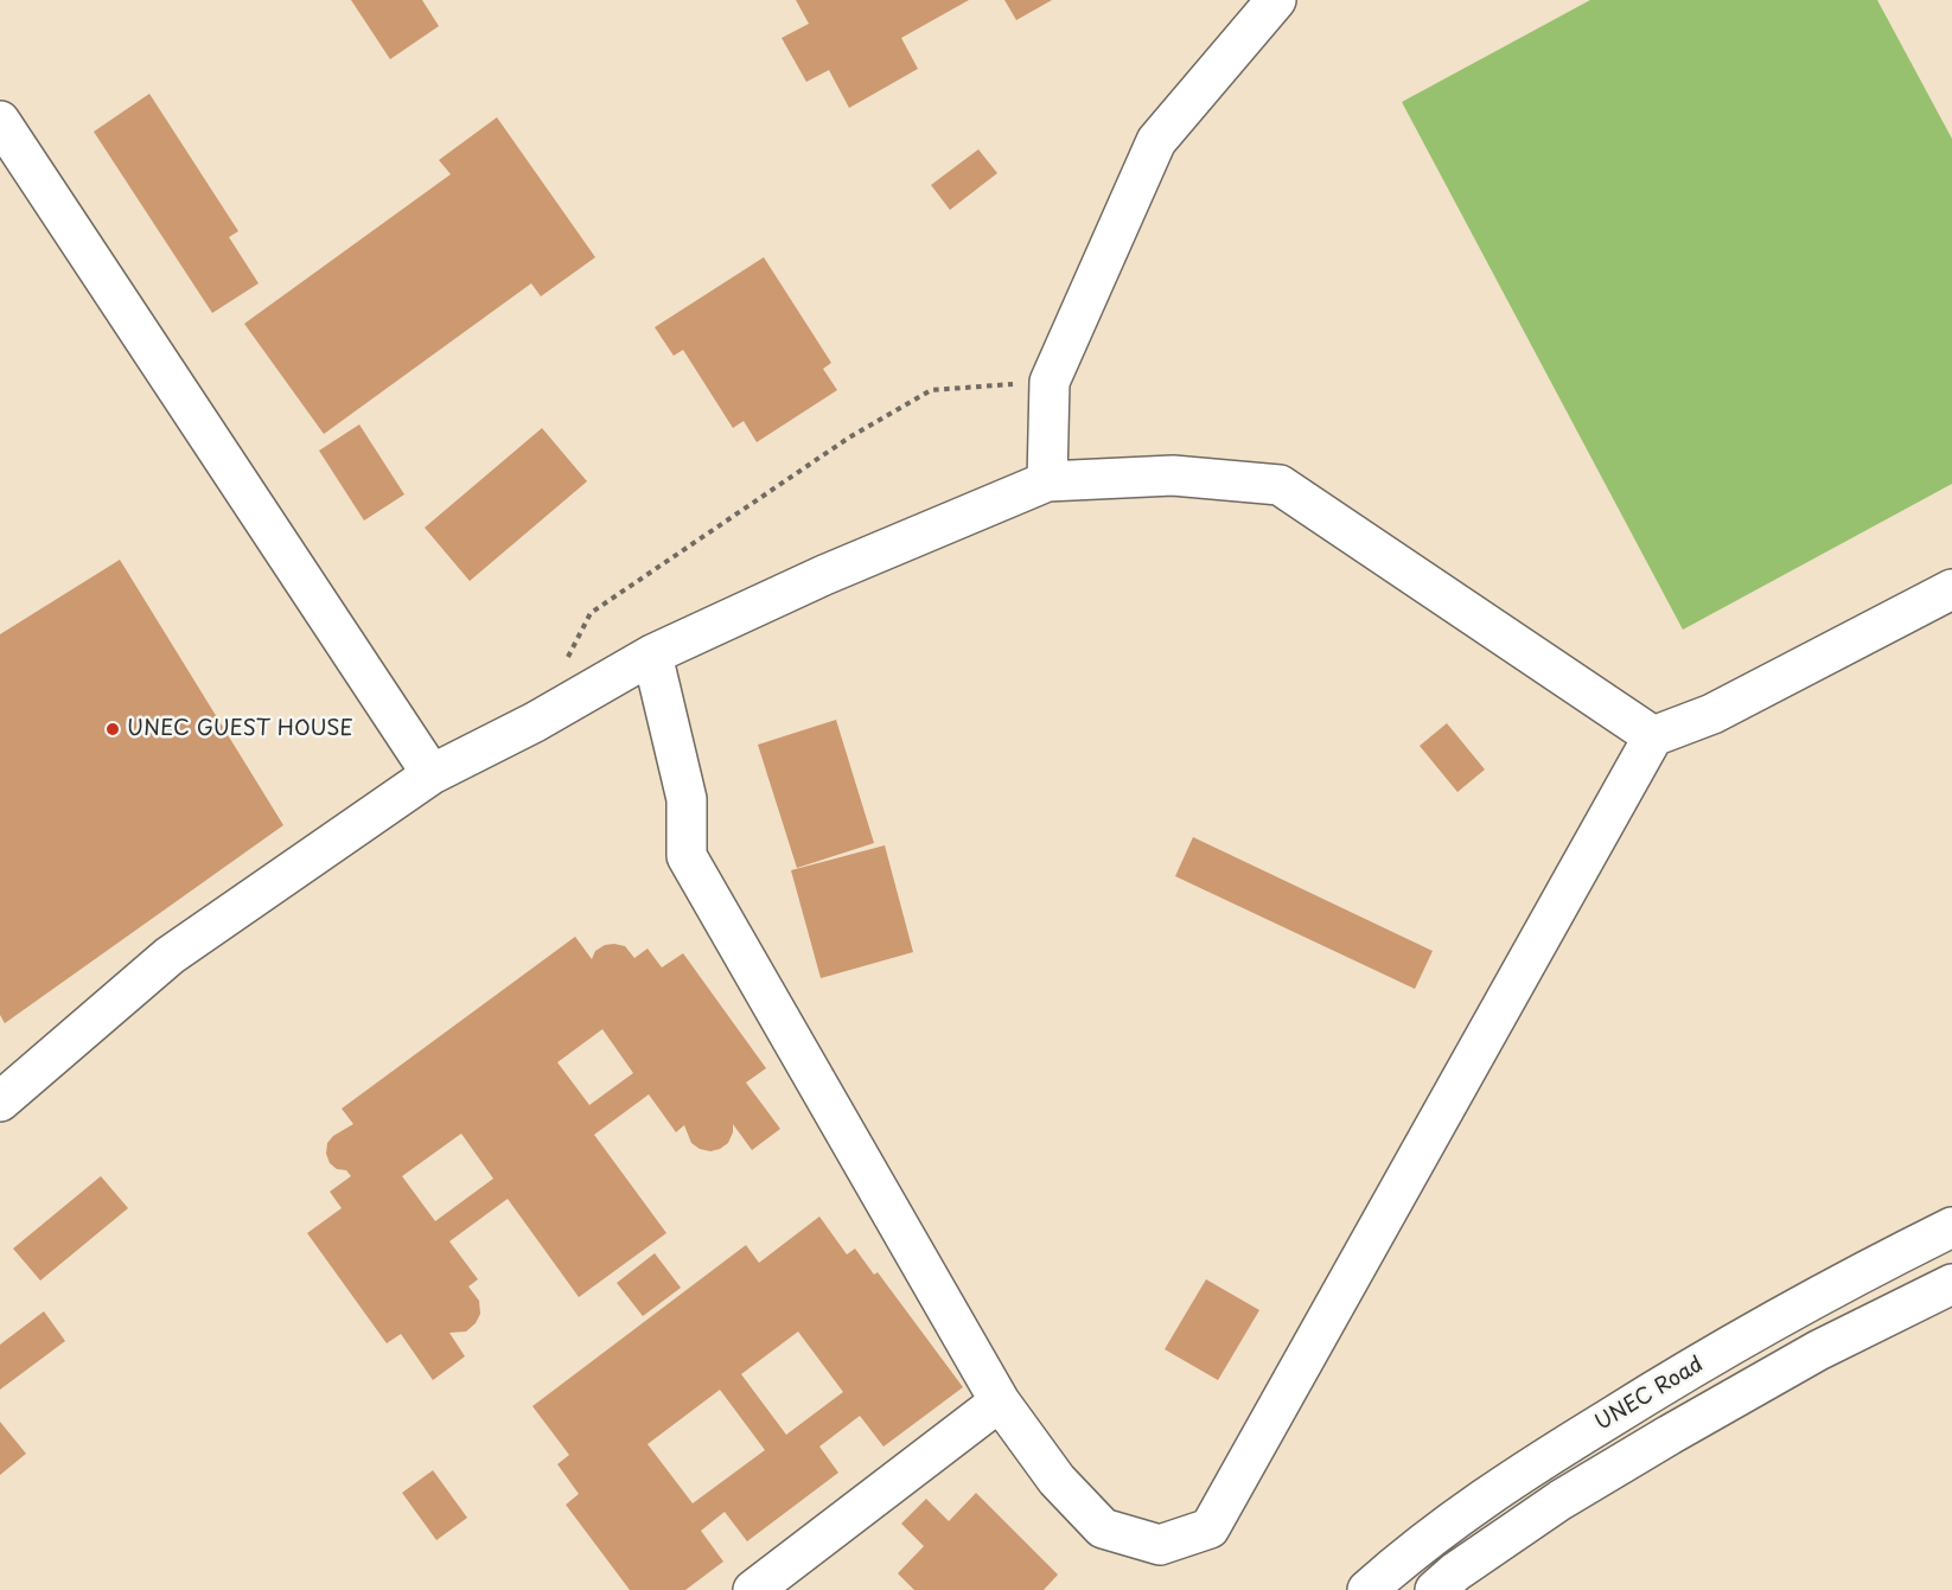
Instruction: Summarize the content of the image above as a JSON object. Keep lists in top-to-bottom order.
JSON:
{
  "streets": {
    "street": ["UNEC Road"]
  },
  "places": ["UNEC GUEST HOUSE"]
}
